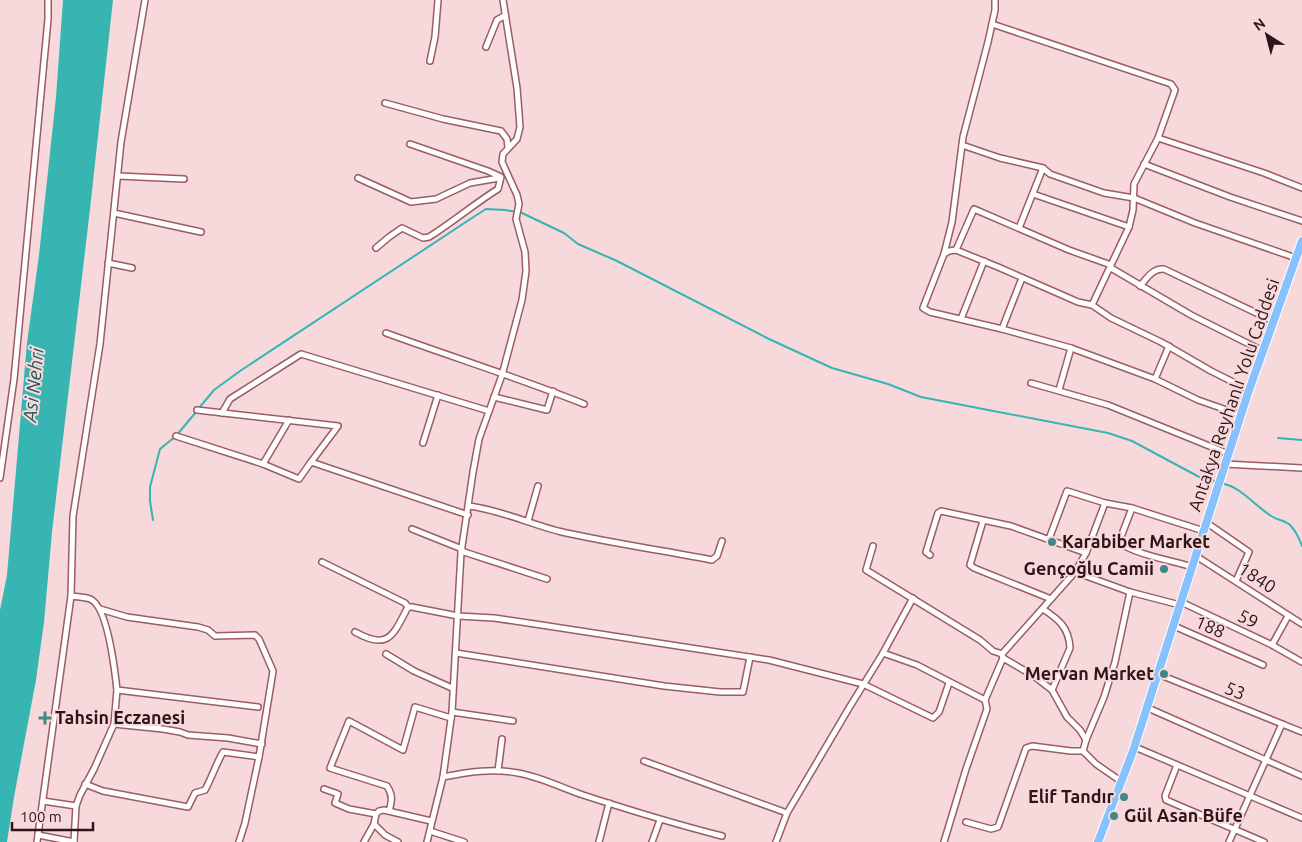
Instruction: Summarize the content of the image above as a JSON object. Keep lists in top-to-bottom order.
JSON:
{
  "streets": {
    "main road": ["Antakya Reyhanlı Yolu Caddesi"],
    "street": [
      "1840",
      "59",
      "188",
      "53"
    ]
  },
  "crossings": [
    ["Antakya Reyhanlı Yolu Caddesi", "1840"],
    ["Antakya Reyhanlı Yolu Caddesi", "59"],
    ["Antakya Reyhanlı Yolu Caddesi", "188"],
    ["Antakya Reyhanlı Yolu Caddesi", "53"]
  ],
  "water": ["Asi Nehri"],
  "places": {
    "other": [
      "Karabiber Market",
      "Gençoğlu Camii",
      "Mervan Market",
      "Elif Tandır",
      "Gül Asan Büfe"
    ],
    "health": ["Tahsin Eczanesi"]
  },
  "scale_bar": "100 m",
  "north": "top left"
}
